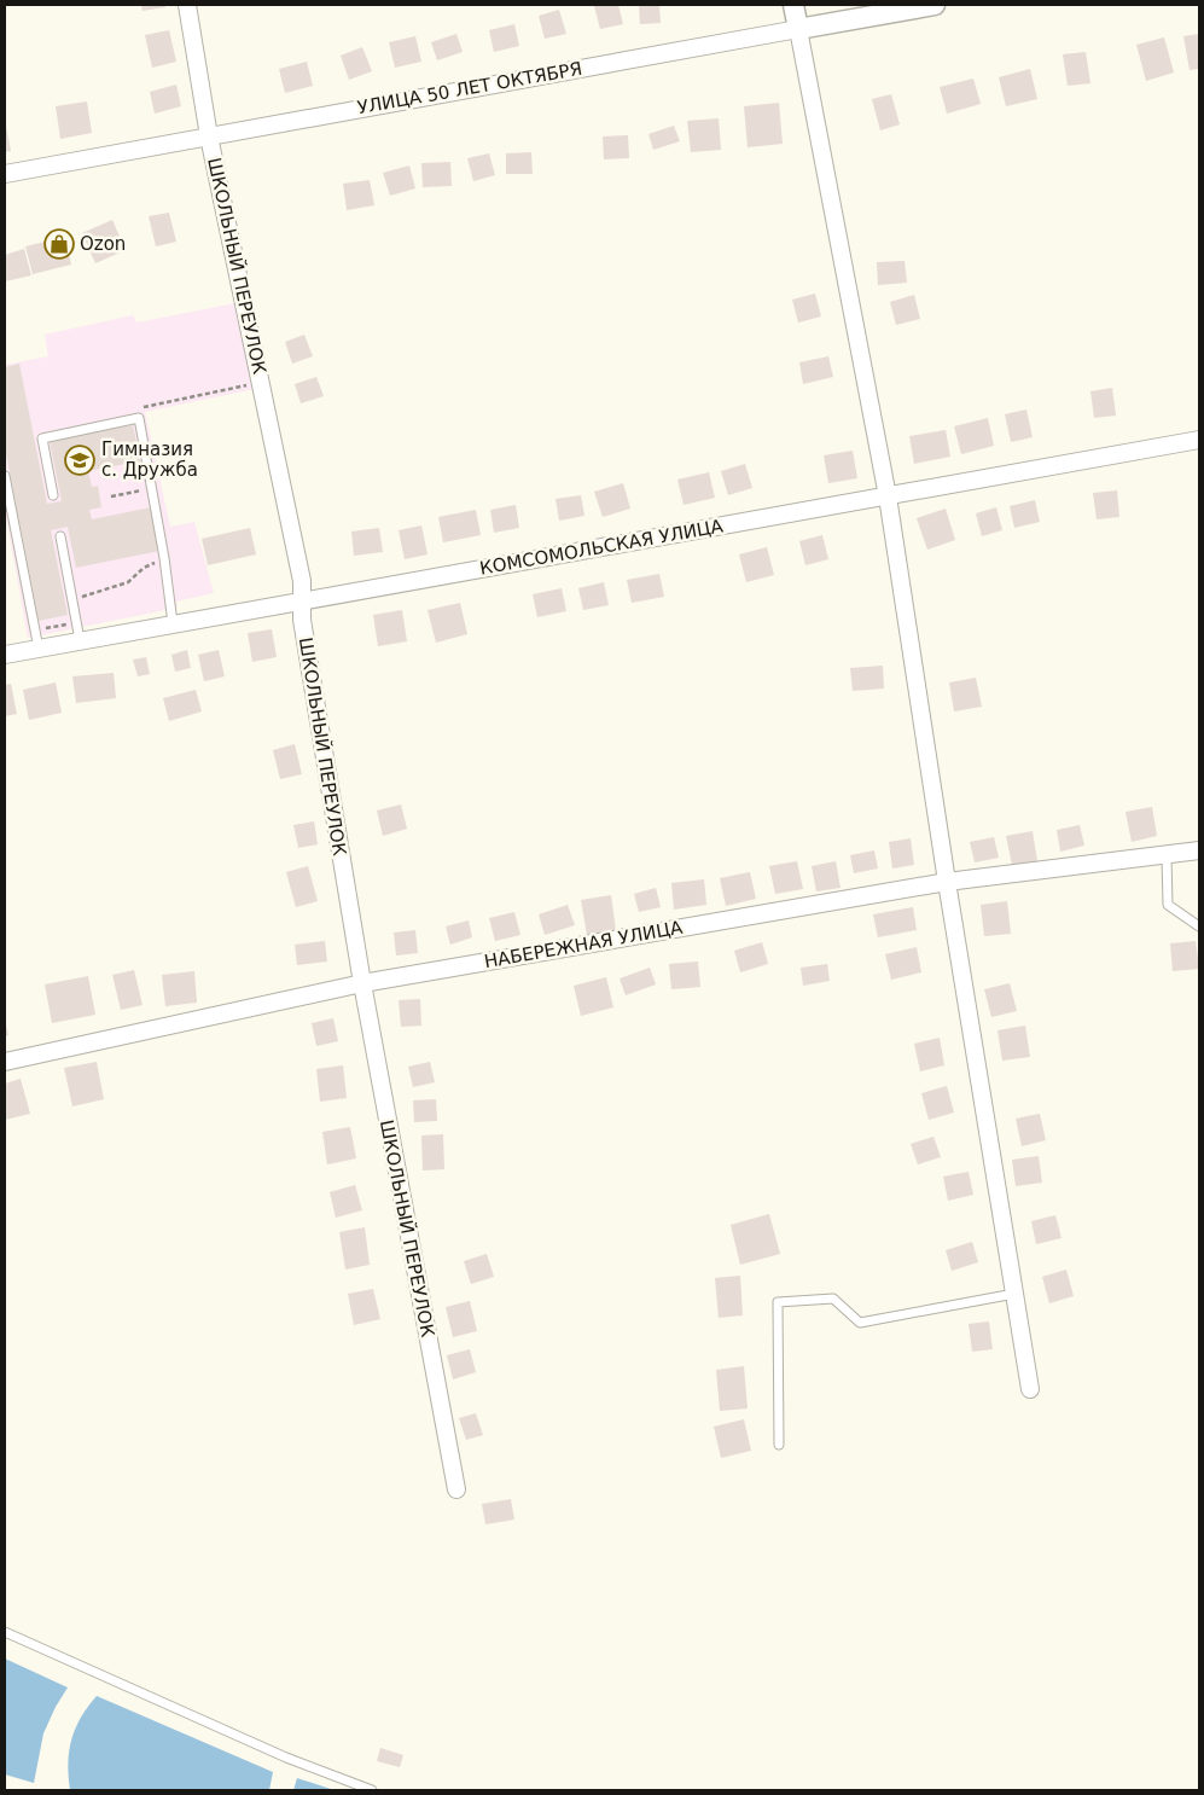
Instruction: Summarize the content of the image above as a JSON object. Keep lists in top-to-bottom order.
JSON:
{
  "streets": {
    "street": [
      "УЛИЦА 50 ЛЕТ ОКТЯБРЯ",
      "ШКОЛЬНЫЙ ПЕРЕУЛОК",
      "КОМСОМОЛЬСКАЯ УЛИЦА",
      "НАБЕРЕЖНАЯ УЛИЦА"
    ]
  },
  "crossings": [
    ["УЛИЦА 50 ЛЕТ ОКТЯБРЯ", "ШКОЛЬНЫЙ ПЕРЕУЛОК"],
    ["ШКОЛЬНЫЙ ПЕРЕУЛОК", "КОМСОМОЛЬСКАЯ УЛИЦА"],
    ["ШКОЛЬНЫЙ ПЕРЕУЛОК", "НАБЕРЕЖНАЯ УЛИЦА"]
  ],
  "places": {
    "shop": ["Ozon"],
    "school or university": ["Гимназия с. Дружба"]
  }
}
